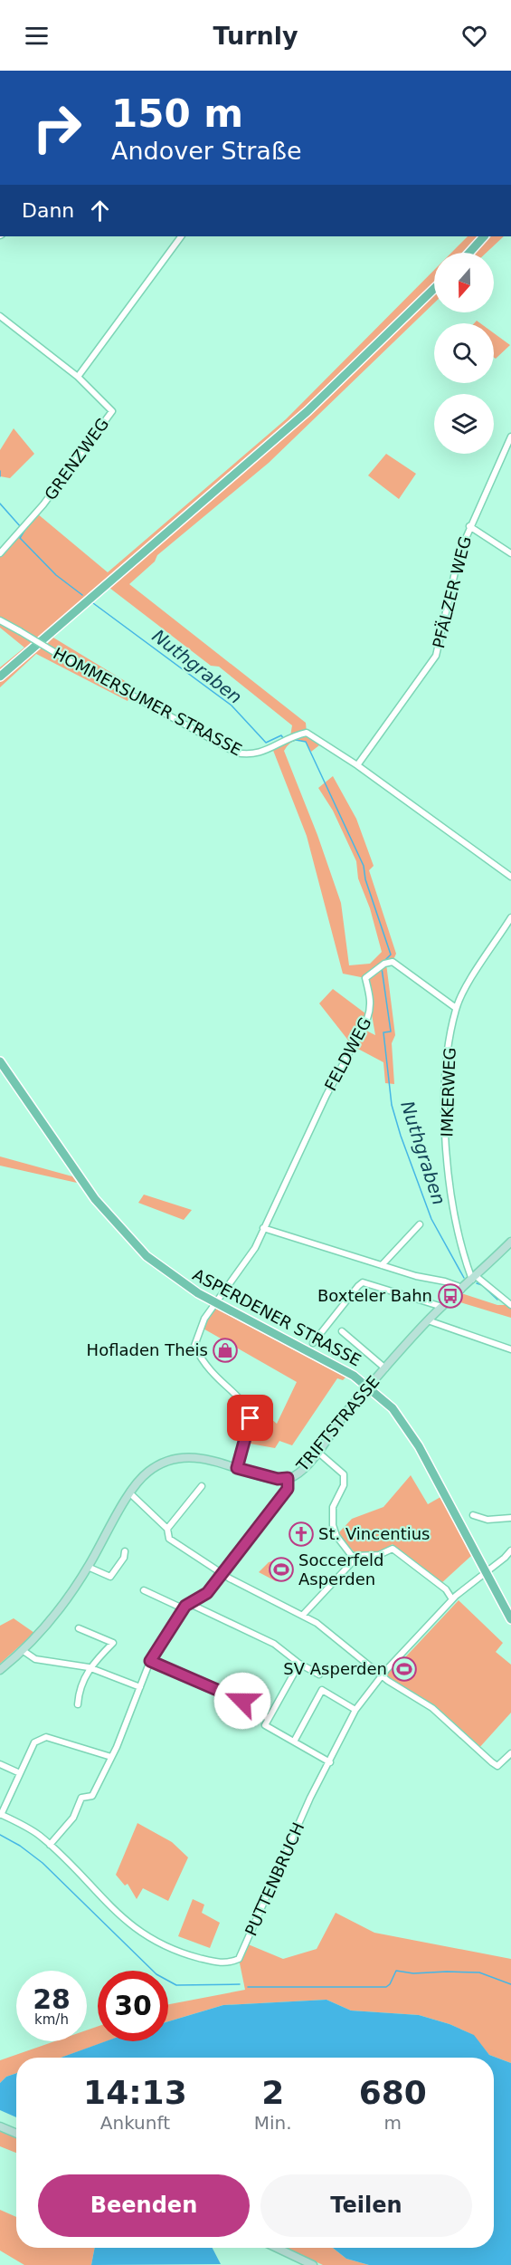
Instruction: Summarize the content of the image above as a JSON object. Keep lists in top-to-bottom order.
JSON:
{
  "streets": {
    "main road": ["ASPERDENER STRASSE"],
    "street": [
      "GRENZWEG",
      "PFÄLZER WEG",
      "HOMMERSUMER STRASSE",
      "FELDWEG",
      "IMKERWEG",
      "TRIFTSTRASSE",
      "PUTTENBRUCH"
    ]
  },
  "crossings": [
    ["PFÄLZER WEG", "HOMMERSUMER STRASSE"],
    ["FELDWEG", "IMKERWEG"],
    ["FELDWEG", "ASPERDENER STRASSE"],
    ["FELDWEG", "TRIFTSTRASSE"],
    ["IMKERWEG", "TRIFTSTRASSE"],
    ["ASPERDENER STRASSE", "TRIFTSTRASSE"],
    ["ASPERDENER STRASSE", "PUTTENBRUCH"]
  ],
  "water": ["Nuthgraben"],
  "places": {
    "bus stop": ["Boxteler Bahn"],
    "shop": ["Hofladen Theis"],
    "church": ["St. Vincentius"],
    "sports": ["Soccerfeld Asperden", "SV Asperden"]
  },
  "north": "bottom",
  "page": {
    "header": "Turnly",
    "turn": ["150 m", "Andover Straße"],
    "then": "Dann",
    "speed": "28 km/h",
    "limit": "30",
    "eta": [
      "14:13",
      "Ankunft",
      "2",
      "Min.",
      "680",
      "m"
    ],
    "buttons": ["Beenden", "Teilen"]
  }
}
